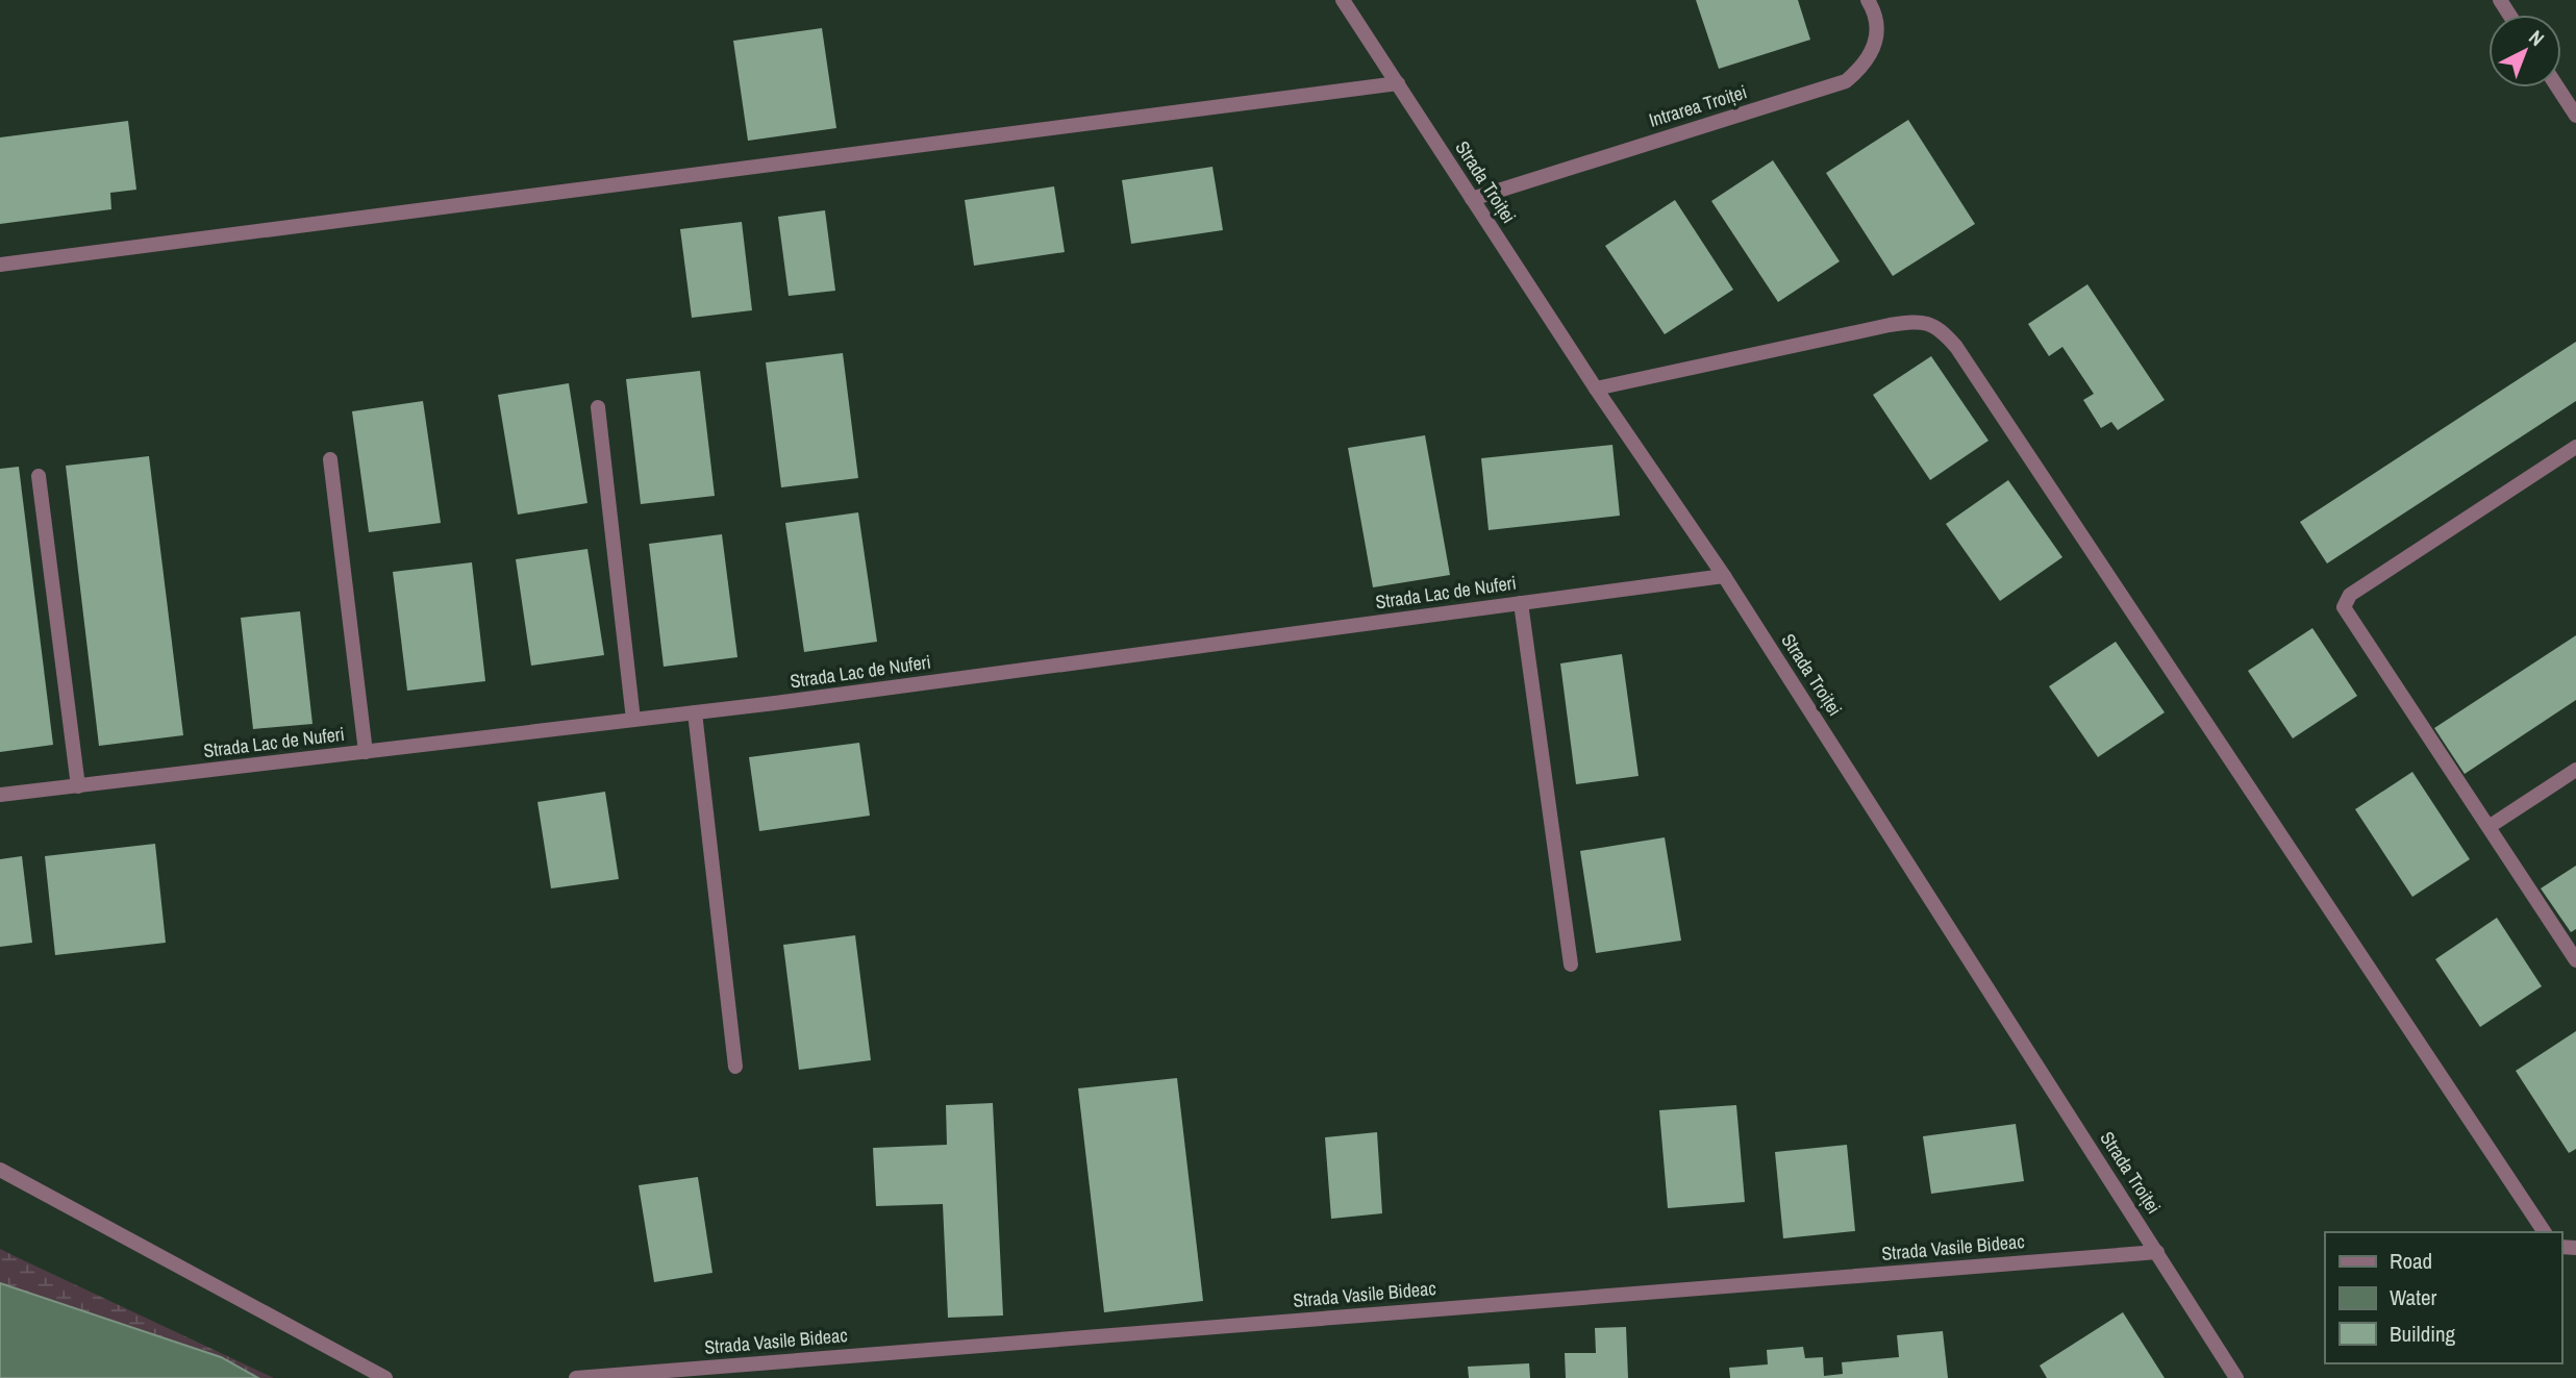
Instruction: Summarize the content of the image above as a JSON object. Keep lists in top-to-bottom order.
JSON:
{
  "streets": {
    "street": [
      "Intrarea Troiței",
      "Strada Troiței",
      "Strada Lac de Nuferi",
      "Strada Vasile Bideac"
    ]
  },
  "crossings": [
    ["Intrarea Troiței", "Strada Troiței"],
    ["Strada Troiței", "Strada Lac de Nuferi"],
    ["Strada Troiței", "Strada Vasile Bideac"]
  ],
  "legend": ["Road", "Water", "Building"],
  "north": "top right"
}
